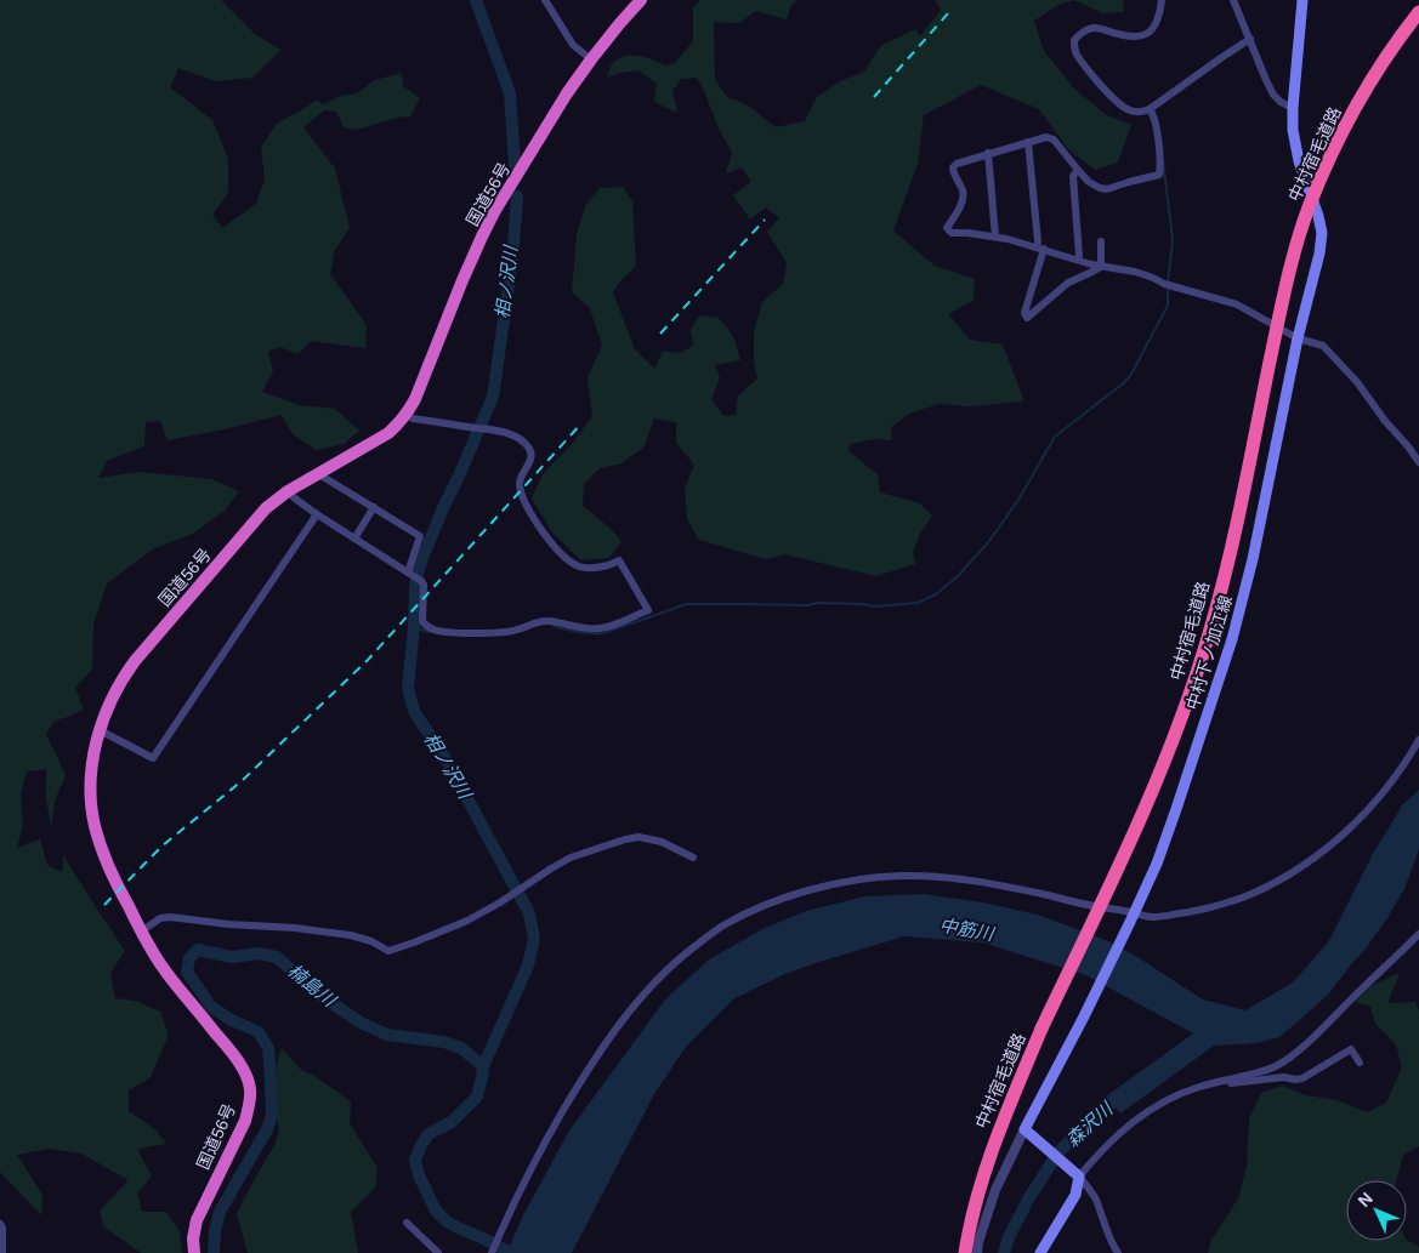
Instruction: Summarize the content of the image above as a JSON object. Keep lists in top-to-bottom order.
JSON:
{
  "streets": {
    "highway": ["中村宿毛道路", "国道56号"],
    "main road": ["中村下ノ加江線"]
  },
  "water": [
    "相ノ沢川",
    "中筋川",
    "楠島川",
    "森沢川"
  ],
  "north": "top left"
}
